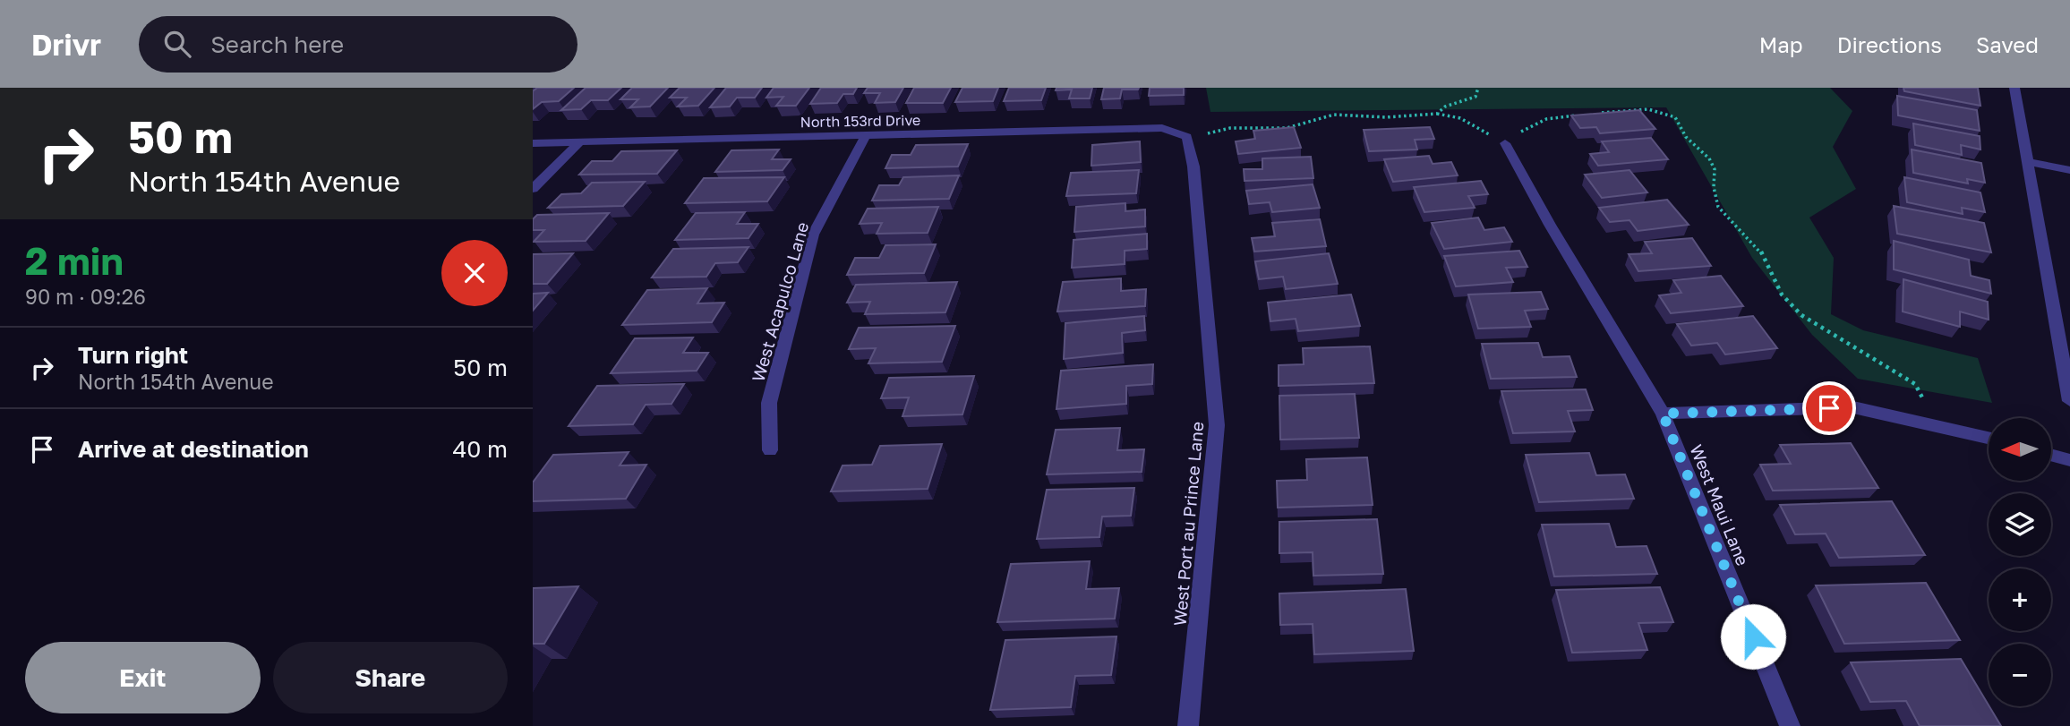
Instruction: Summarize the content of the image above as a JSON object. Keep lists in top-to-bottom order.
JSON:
{
  "streets": {
    "street": [
      "North 153rd Drive",
      "West Acapulco Lane",
      "West Maui Lane",
      "West Port au Prince Lane"
    ]
  },
  "crossings": [
    ["North 153rd Drive", "West Acapulco Lane"],
    ["North 153rd Drive", "West Port au Prince Lane"]
  ],
  "north": "left",
  "page": {
    "header": "Drivr",
    "search": "Search here",
    "nav": ["Map", "Directions", "Saved"],
    "turn": ["50 m", "North 154th Avenue"],
    "heading": ["2 min", "90 m · 09:26"],
    "list": [
      {
        "name": "Turn right",
        "note": "North 154th Avenue",
        "value": "50 m"
      },
      {
        "name": "Arrive at destination",
        "value": "40 m"
      }
    ],
    "map_buttons": ["+", "−"],
    "buttons": ["Exit", "Share"]
  }
}
